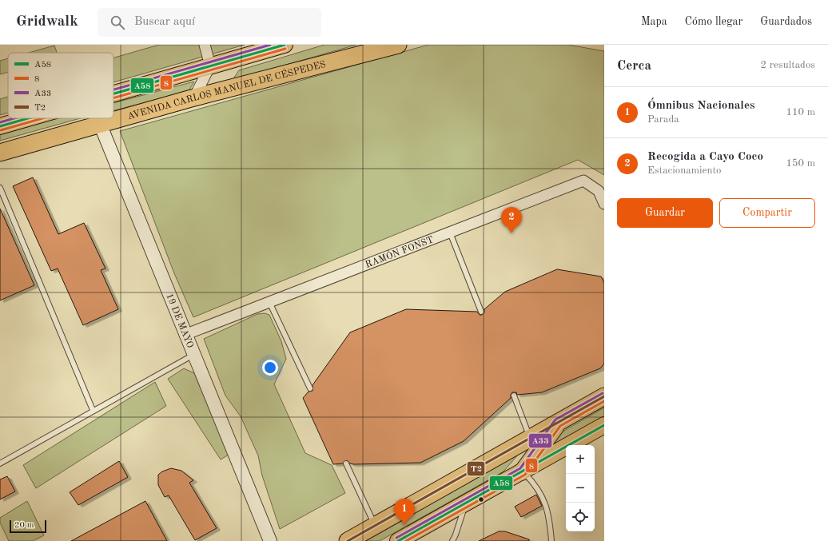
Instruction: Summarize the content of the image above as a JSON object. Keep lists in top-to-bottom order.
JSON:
{
  "streets": {
    "highway": ["AVENIDA CARLOS MANUEL DE CÉSPEDES"],
    "street": ["RAMÓN FONST", "19 DE MAYO"]
  },
  "crossings": [
    ["AVENIDA CARLOS MANUEL DE CÉSPEDES", "19 DE MAYO"],
    ["RAMÓN FONST", "19 DE MAYO"]
  ],
  "lines": [
    "transit line A58",
    "transit line A33",
    "transit line 8",
    "transit line T2"
  ],
  "legend": [
    "A58",
    "8",
    "A33",
    "T2"
  ],
  "scale_bar": "20 m",
  "page": {
    "header": "Gridwalk",
    "search": "Buscar aquí",
    "nav": ["Mapa", "Cómo llegar", "Guardados"],
    "heading": ["Cerca", "2 resultados"],
    "list": [
      {
        "mark": "1",
        "name": "Ómnibus Nacionales",
        "note": "Parada",
        "value": "110 m"
      },
      {
        "mark": "2",
        "name": "Recogida a Cayo Coco",
        "note": "Estacionamiento",
        "value": "150 m"
      }
    ],
    "buttons": ["Guardar", "Compartir"],
    "pins": ["2", "1"],
    "map_buttons": ["+", "−"],
    "scale": "20 m"
  }
}
